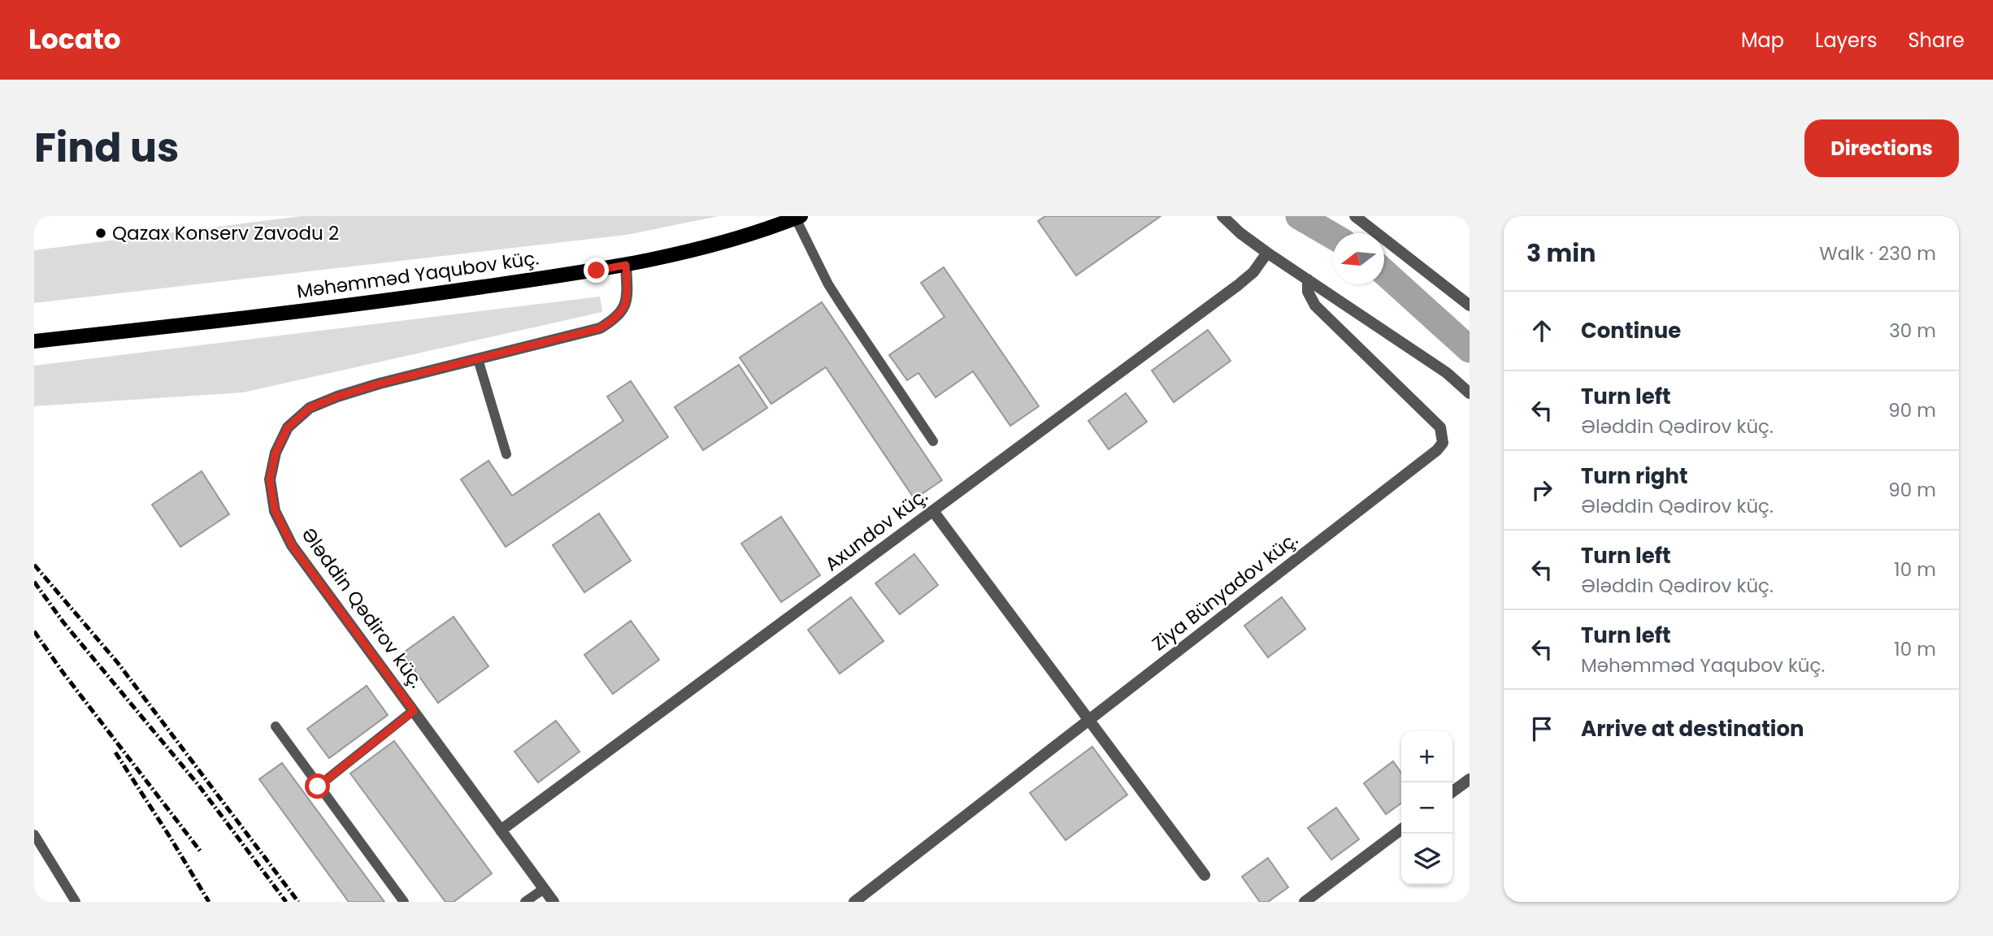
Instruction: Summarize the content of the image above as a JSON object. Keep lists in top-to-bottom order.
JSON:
{
  "streets": {
    "main road": ["Məhəmməd Yaqubov küç."],
    "street": ["Axundov küç.", "Ziya Bünyadov küç.", "Ələddin Qədirov küç."]
  },
  "crossings": [
    ["Məhəmməd Yaqubov küç.", "Ələddin Qədirov küç."],
    ["Axundov küç.", "Ələddin Qədirov küç."]
  ],
  "places": ["Qazax Konserv Zavodu 2"],
  "north": "left",
  "page": {
    "header": "Locato",
    "nav": ["Map", "Layers", "Share"],
    "title": "Find us",
    "buttons": "Directions",
    "heading": ["3 min", "Walk · 230 m"],
    "list": [
      ["Continue", "30 m"],
      ["Turn left", "Ələddin Qədirov küç.", "90 m"],
      ["Turn right", "Ələddin Qədirov küç.", "90 m"],
      ["Turn left", "Ələddin Qədirov küç.", "10 m"],
      ["Turn left", "Məhəmməd Yaqubov küç.", "10 m"],
      "Arrive at destination"
    ],
    "map_buttons": ["+", "−"]
  }
}
